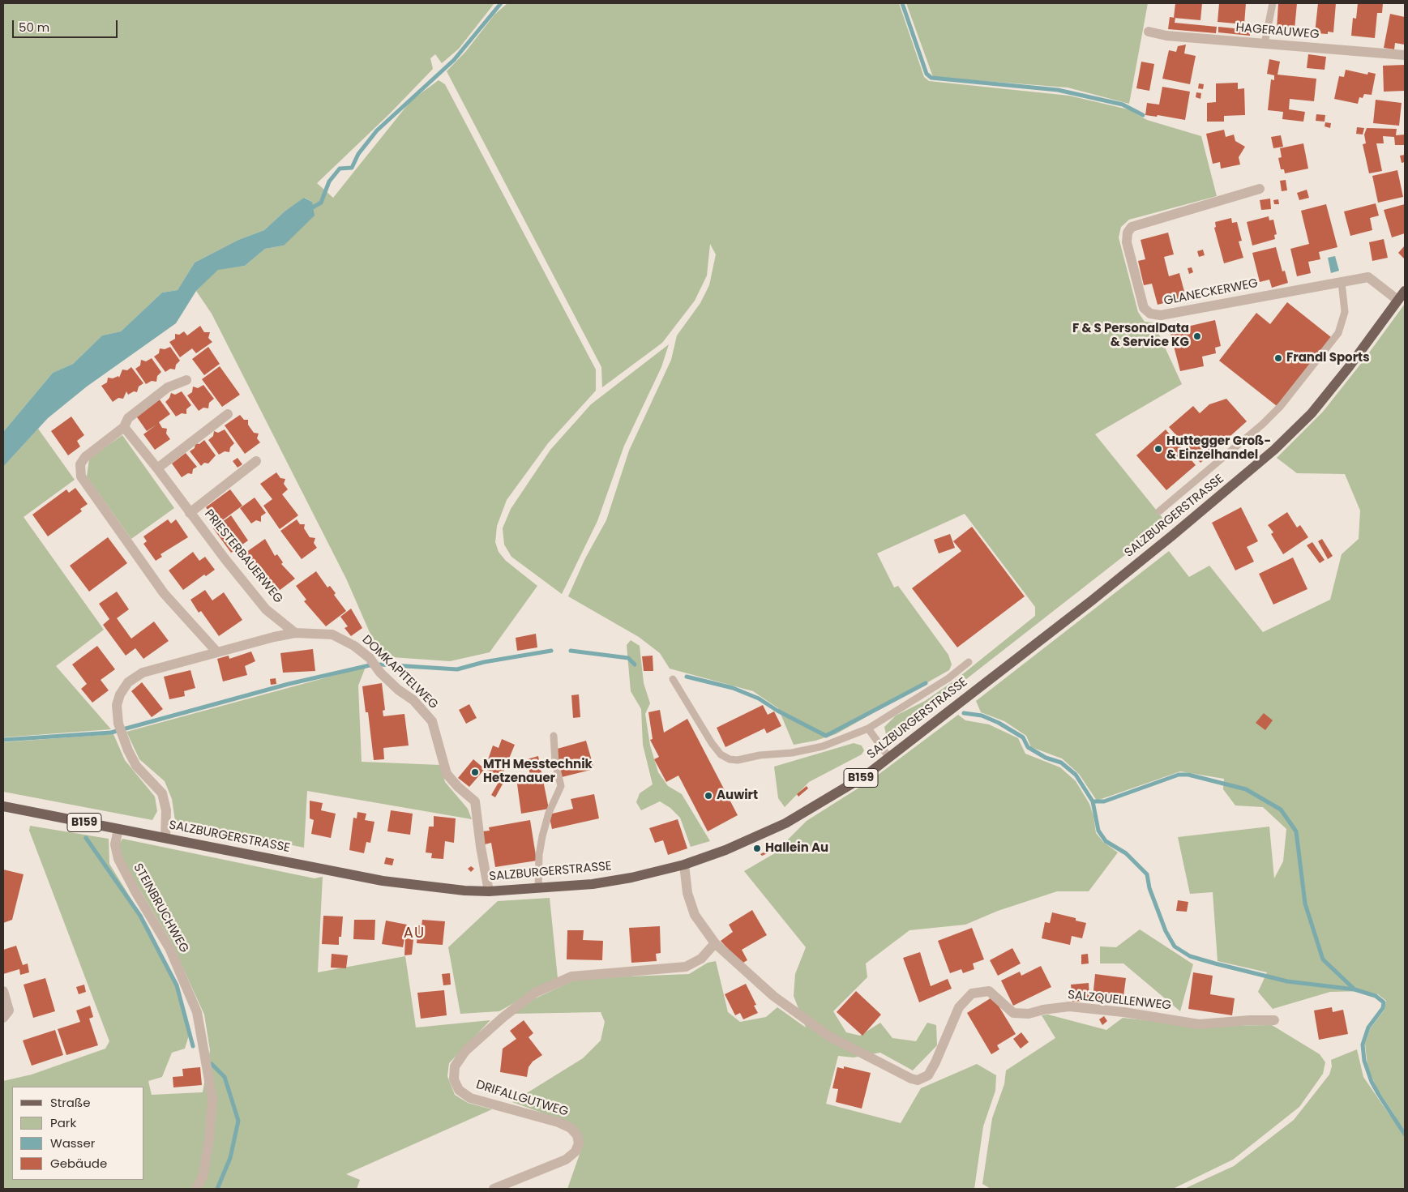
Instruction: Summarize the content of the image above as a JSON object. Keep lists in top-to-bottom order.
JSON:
{
  "streets": {
    "main road": ["SALZBURGERSTRASSE", "B159"],
    "street": [
      "HAGERAUWEG",
      "GLANECKERWEG",
      "PRIESTERBAUERWEG",
      "DOMKAPITELWEG",
      "STEINBRUCHWEG",
      "SALZQUELLENWEG",
      "DRIFALLGUTWEG"
    ]
  },
  "crossings": [
    ["GLANECKERWEG", "SALZBURGERSTRASSE"],
    ["SALZBURGERSTRASSE", "DOMKAPITELWEG"],
    ["SALZBURGERSTRASSE", "STEINBRUCHWEG"],
    ["SALZBURGERSTRASSE", "SALZQUELLENWEG"],
    ["PRIESTERBAUERWEG", "DOMKAPITELWEG"],
    ["SALZQUELLENWEG", "DRIFALLGUTWEG"]
  ],
  "districts": ["AU"],
  "places": [
    "F & S PersonalData & Service KG",
    "Frandl Sports",
    "Huttegger Groß- & Einzelhandel",
    "MTH Messtechnik Hetzenauer",
    "Auwirt",
    "Hallein Au"
  ],
  "legend": [
    "Straße",
    "Park",
    "Wasser",
    "Gebäude"
  ],
  "scale_bar": "50 m"
}
